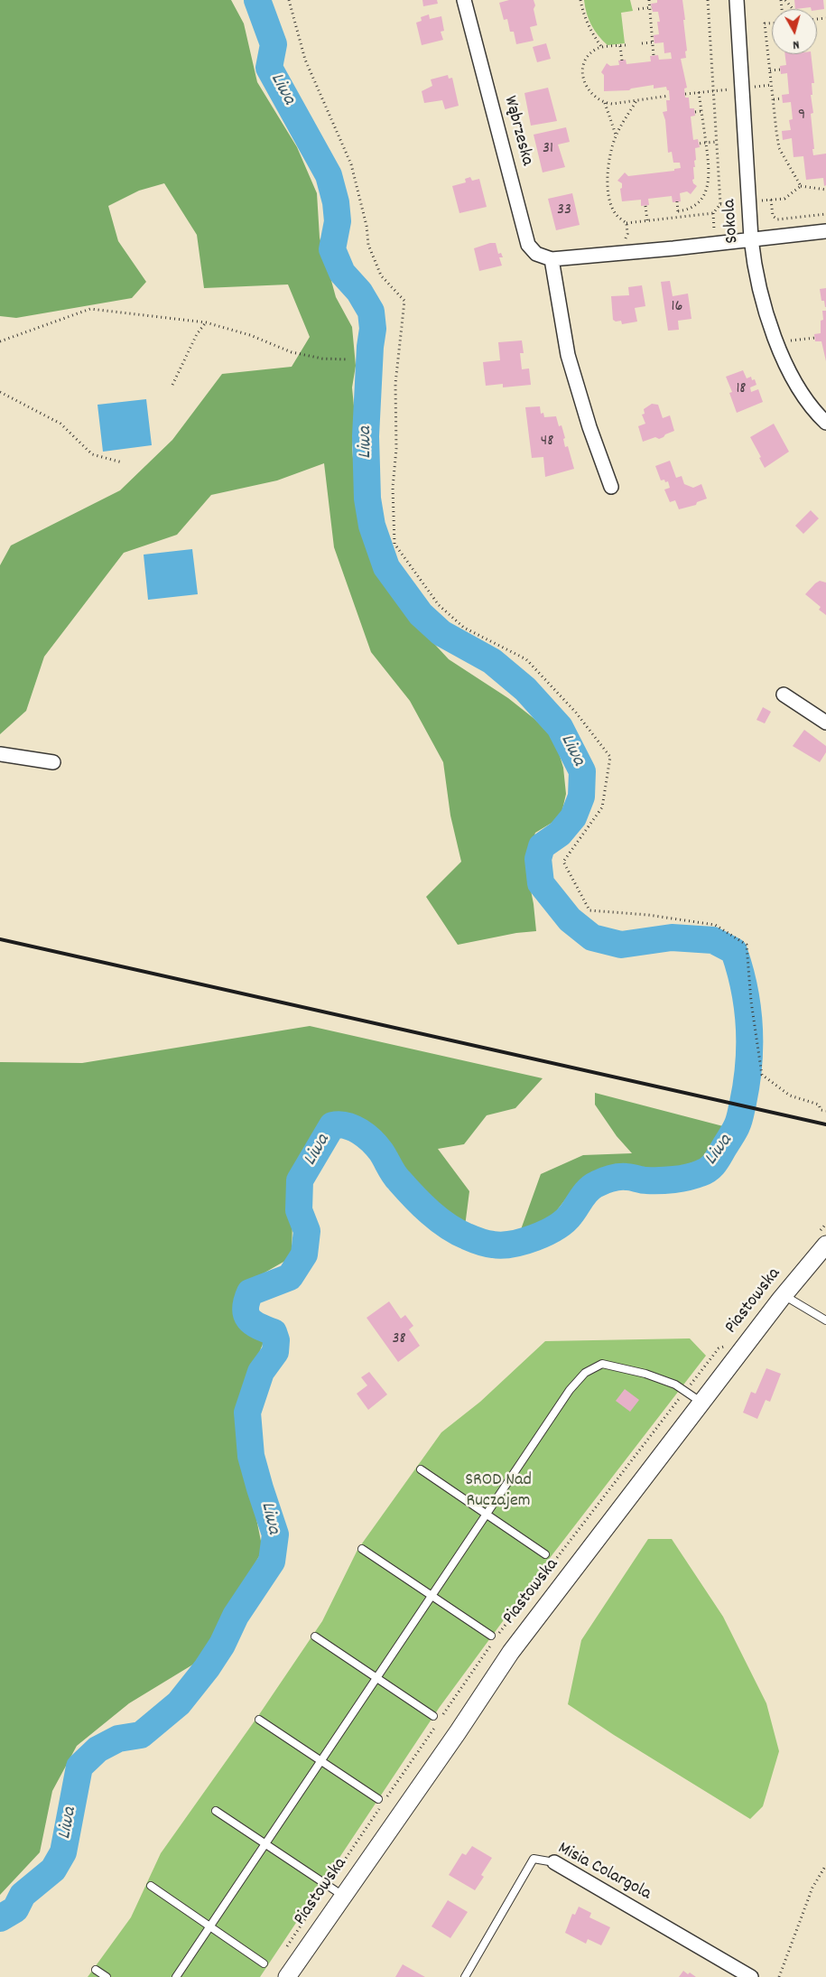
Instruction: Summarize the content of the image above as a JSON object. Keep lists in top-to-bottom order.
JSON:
{
  "streets": {
    "street": [
      "Wąbrzeska",
      "Sokola",
      "Piastowska",
      "Misia Colargola"
    ]
  },
  "water": ["Liwa"],
  "parks": ["SROD Nad Ruczajem"],
  "house_numbers": [
    "9",
    "31",
    "33",
    "16",
    "18",
    "48",
    "38"
  ],
  "north": "bottom"
}
